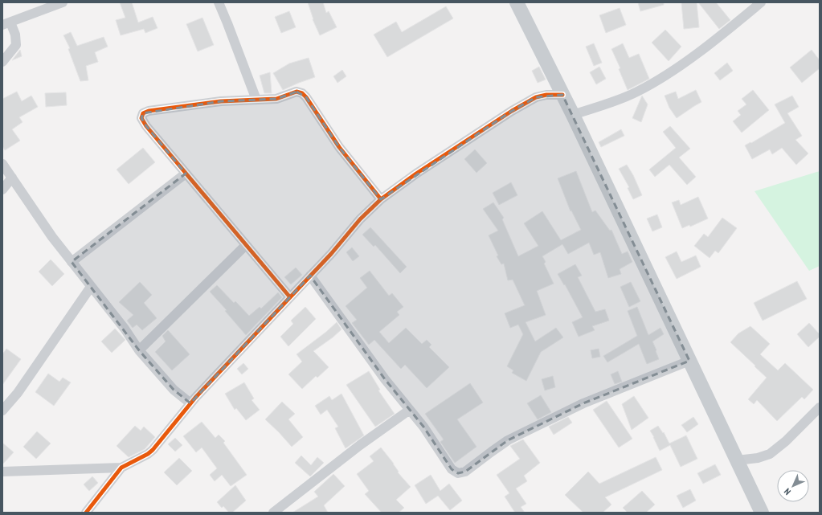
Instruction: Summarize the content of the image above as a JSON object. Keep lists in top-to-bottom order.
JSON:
{
  "north": "bottom left"
}
